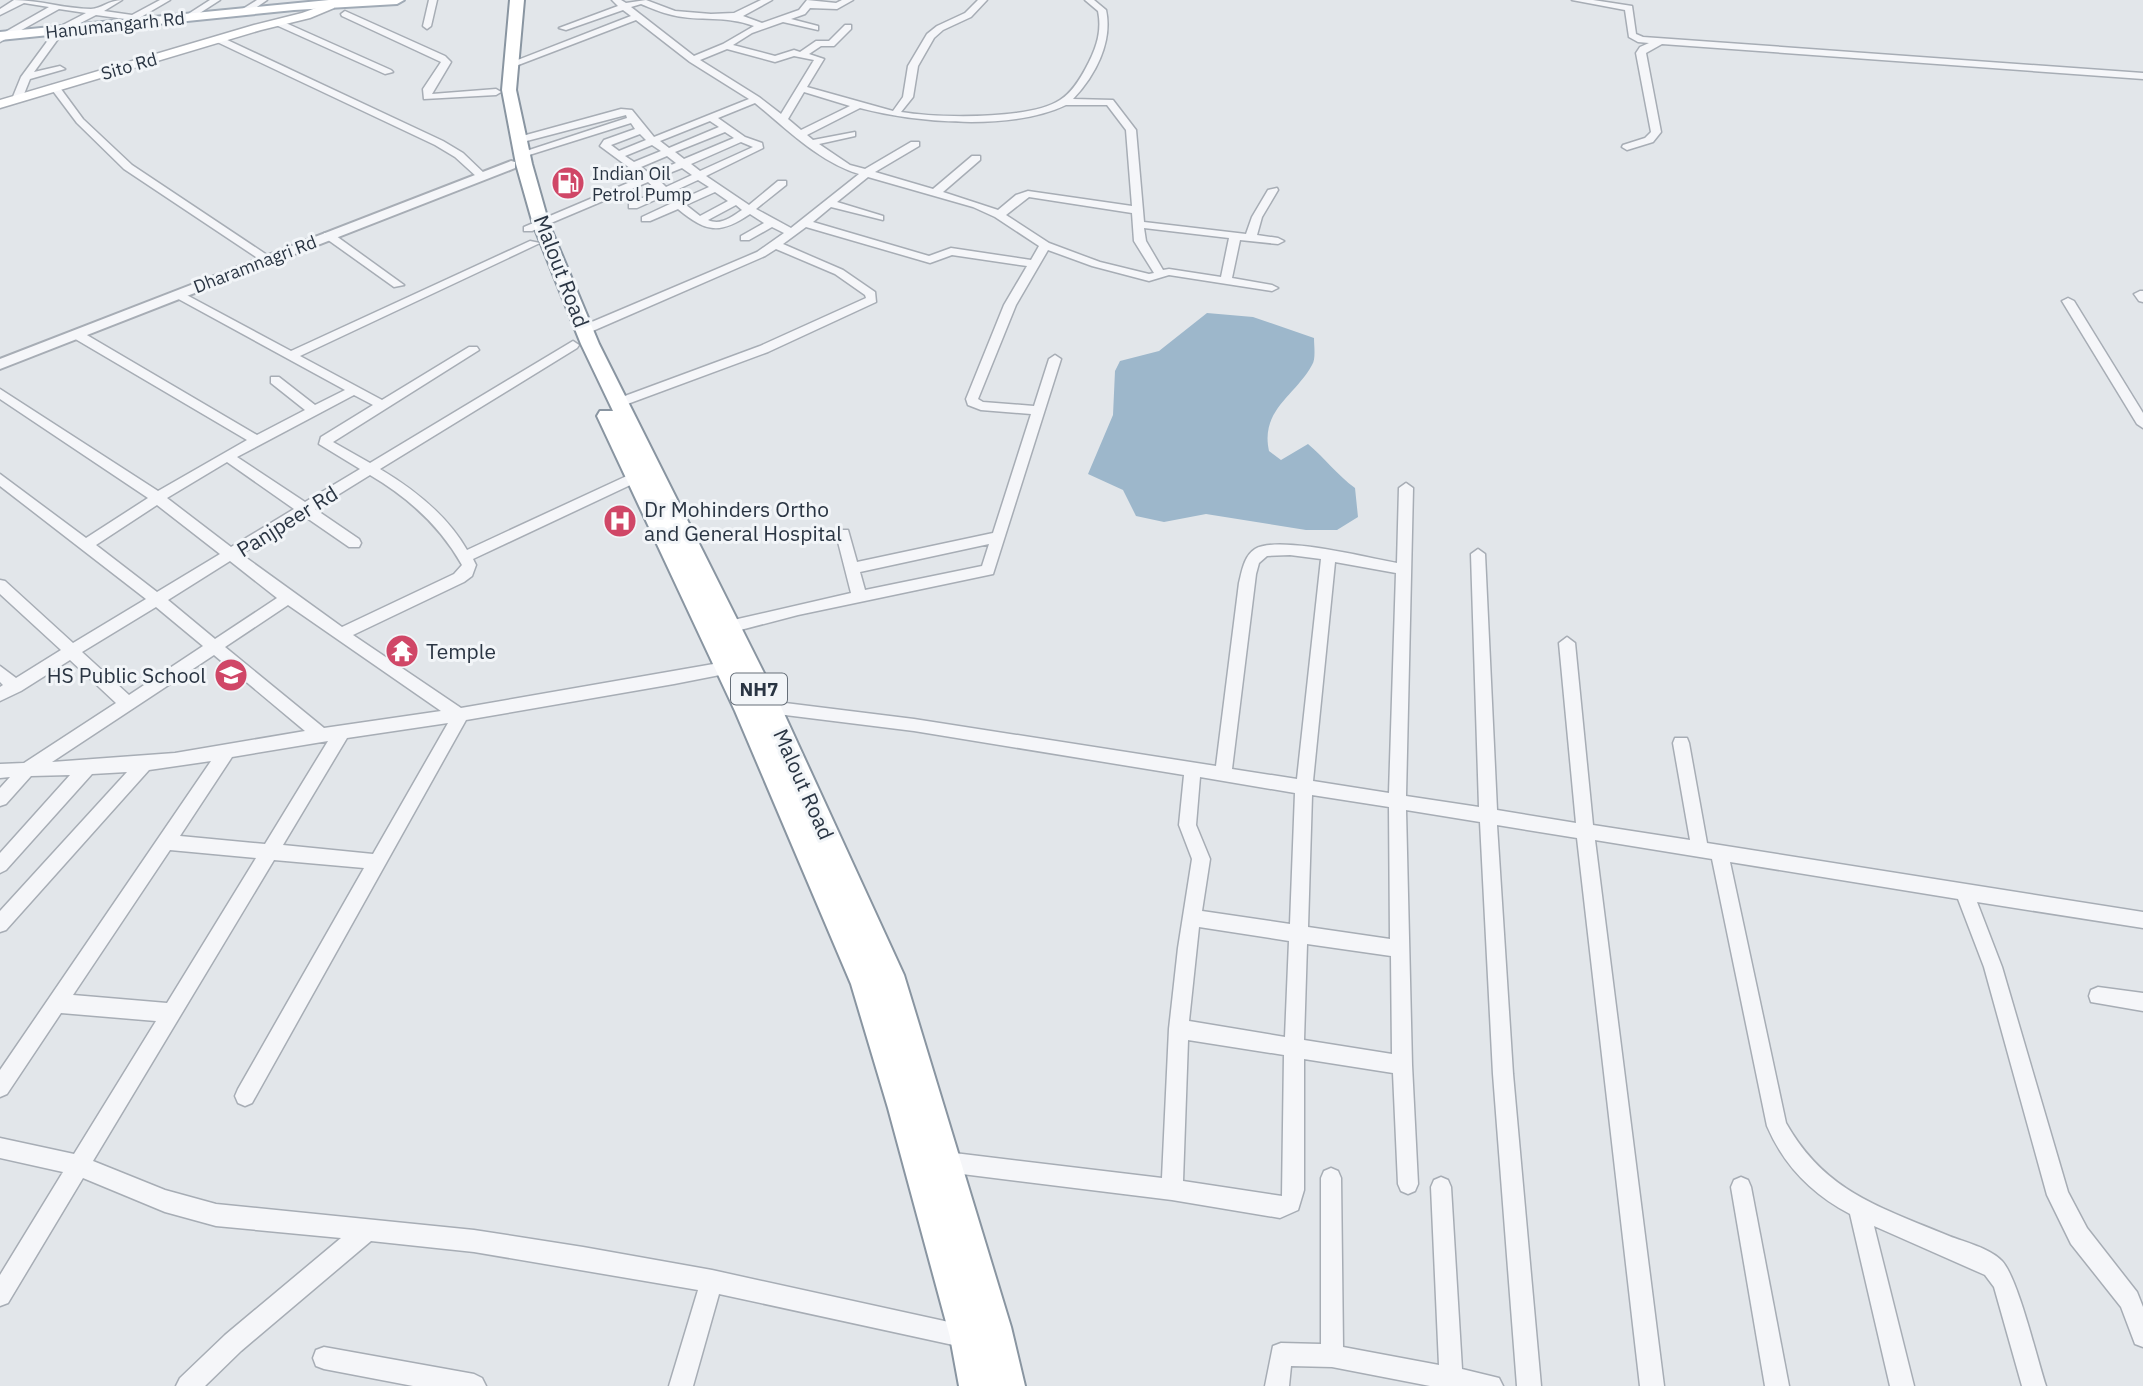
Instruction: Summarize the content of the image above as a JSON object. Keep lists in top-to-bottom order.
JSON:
{
  "streets": {
    "main road": [
      "Hanumangarh Rd",
      "Sito Rd",
      "Malout Road",
      "NH7"
    ],
    "street": ["Dharamnagri Rd", "Panjpeer Rd"]
  },
  "crossings": [
    ["Hanumangarh Rd", "Sito Rd"],
    ["Dharamnagri Rd", "Malout Road"],
    ["Malout Road", "Panjpeer Rd"]
  ],
  "places": {
    "fuel station": ["Indian Oil Petrol Pump"],
    "hospital": ["Dr Mohinders Ortho and General Hospital"],
    "temple": ["Temple"],
    "school or university": ["HS Public School"]
  }
}
